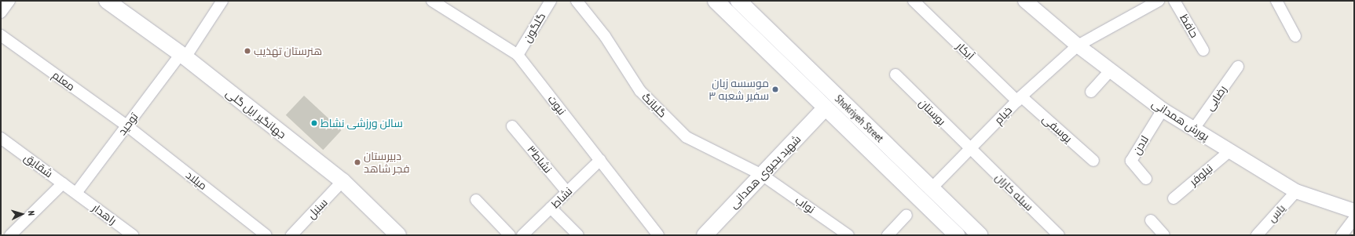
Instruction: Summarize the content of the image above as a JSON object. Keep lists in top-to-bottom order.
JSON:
{
  "streets": {
    "main road": ["جهانگیر ایل گلی", "Shokriyeh Street", "شهید یحیوی همدانی"],
    "street": [
      "حافظ",
      "گلگون",
      "آبکار",
      "معلم",
      "رضایی",
      "نبوت",
      "گلبانگ",
      "بوستان",
      "خیام",
      "پورش همدانی",
      "توحید",
      "یوسفی",
      "لادن",
      "نشاط۳",
      "شقایق",
      "نیلوفر",
      "میلاد",
      "سیله کاران",
      "نشاط",
      "نواب",
      "سنبل",
      "یاس",
      "راهدار"
    ]
  },
  "crossings": [
    ["گلگون", "نبوت"],
    ["آبکار", "خیام"],
    ["آبکار", "یوسفی"],
    ["معلم", "توحید"],
    ["معلم", "میلاد"],
    ["رضایی", "پورش همدانی"],
    ["نبوت", "نشاط"],
    ["گلبانگ", "شهید یحیوی همدانی"],
    ["گلبانگ", "نواب"],
    ["بوستان", "خیام"],
    ["بوستان", "سیله کاران"],
    ["جهانگیر ایل گلی", "توحید"],
    ["جهانگیر ایل گلی", "سنبل"],
    ["خیام", "Shokriyeh Street"],
    ["خیام", "پورش همدانی"],
    ["خیام", "یوسفی"],
    ["خیام", "سیله کاران"],
    ["Shokriyeh Street", "شهید یحیوی همدانی"],
    ["پورش همدانی", "لادن"],
    ["پورش همدانی", "نیلوفر"],
    ["پورش همدانی", "یاس"],
    ["توحید", "شقایق"],
    ["توحید", "میلاد"],
    ["توحید", "راهدار"],
    ["نشاط۳", "نشاط"],
    ["شقایق", "راهدار"],
    ["شهید یحیوی همدانی", "نواب"]
  ],
  "places": [
    "هنرستان تهذیب",
    "موسسه زبان سفیر شعبه ۳",
    "سالن ورزشی نشاط",
    "دبیرستان فجر شاهد"
  ],
  "north": "right"
}
